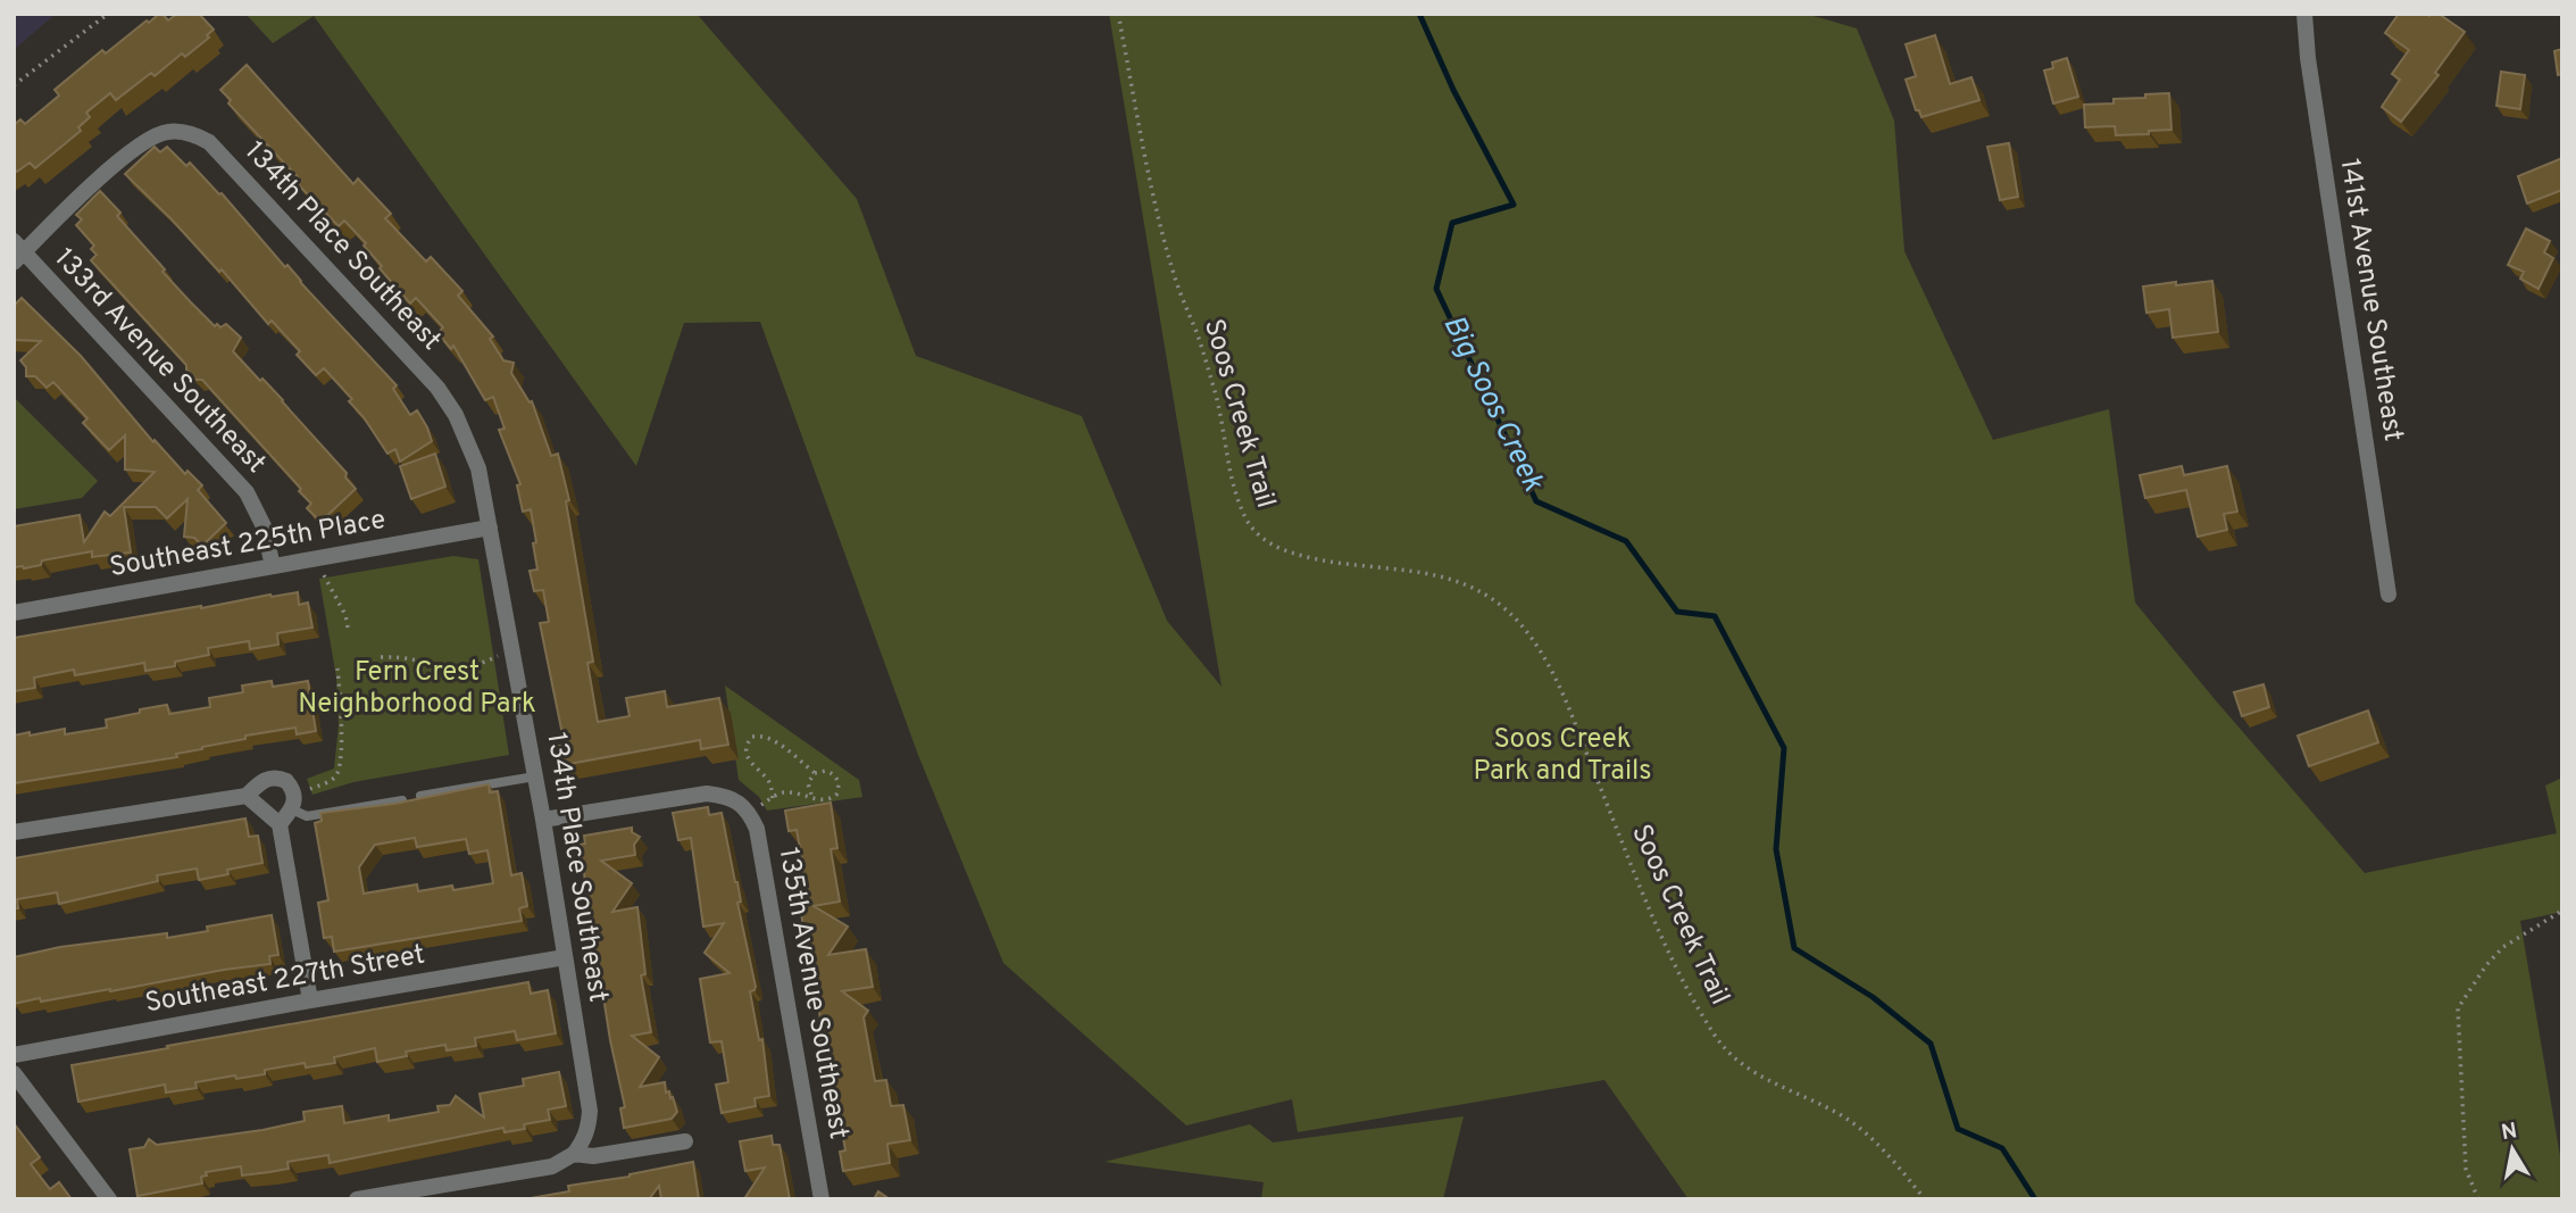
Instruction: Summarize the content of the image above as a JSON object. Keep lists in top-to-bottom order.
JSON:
{
  "streets": {
    "street": [
      "134th Place Southeast",
      "141st Avenue Southeast",
      "133rd Avenue Southeast",
      "Southeast 225th Place",
      "Southeast 227th Street",
      "135th Avenue Southeast"
    ],
    "path": ["Soos Creek Trail"]
  },
  "crossings": [
    ["134th Place Southeast", "133rd Avenue Southeast"],
    ["134th Place Southeast", "Southeast 225th Place"],
    ["134th Place Southeast", "Southeast 227th Street"],
    ["133rd Avenue Southeast", "Southeast 225th Place"]
  ],
  "water": ["Big Soos Creek"],
  "parks": ["Fern Crest Neighborhood Park", "Soos Creek Park and Trails"],
  "north": "top"
}
